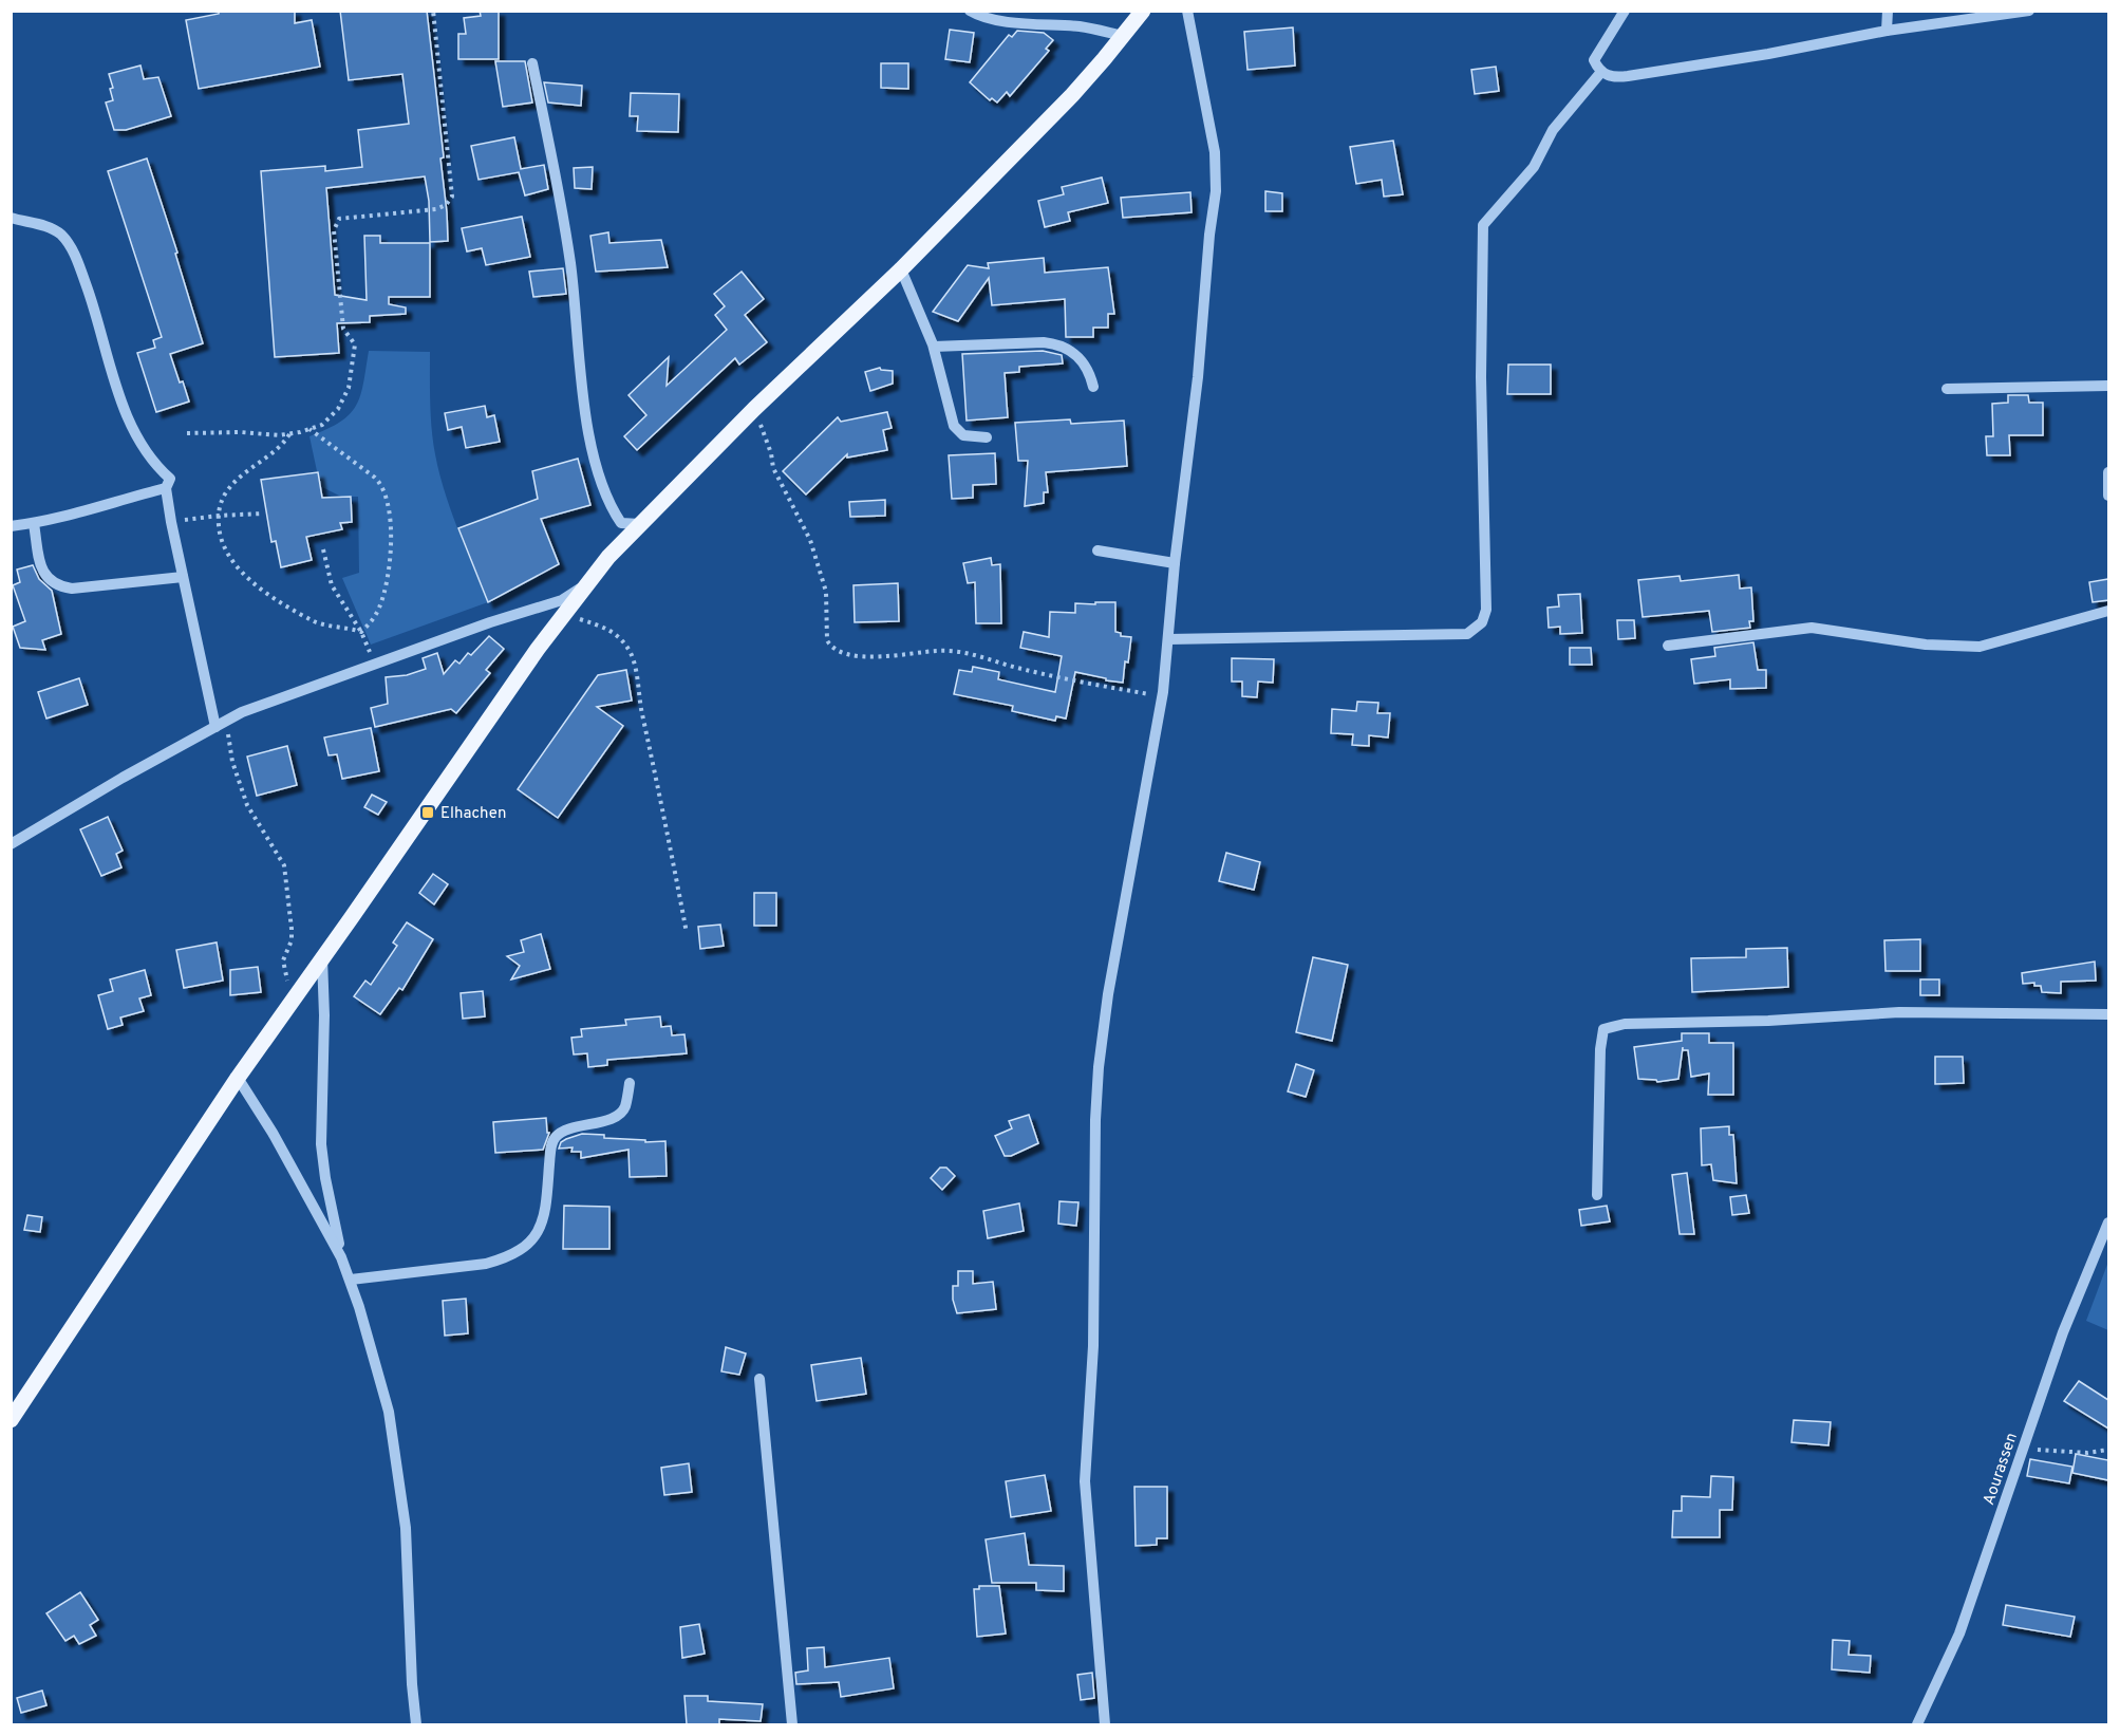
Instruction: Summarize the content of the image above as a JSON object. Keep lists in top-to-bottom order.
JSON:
{
  "streets": {
    "street": ["Aourassen"]
  },
  "places": {
    "transit": ["Elhachen"]
  }
}
